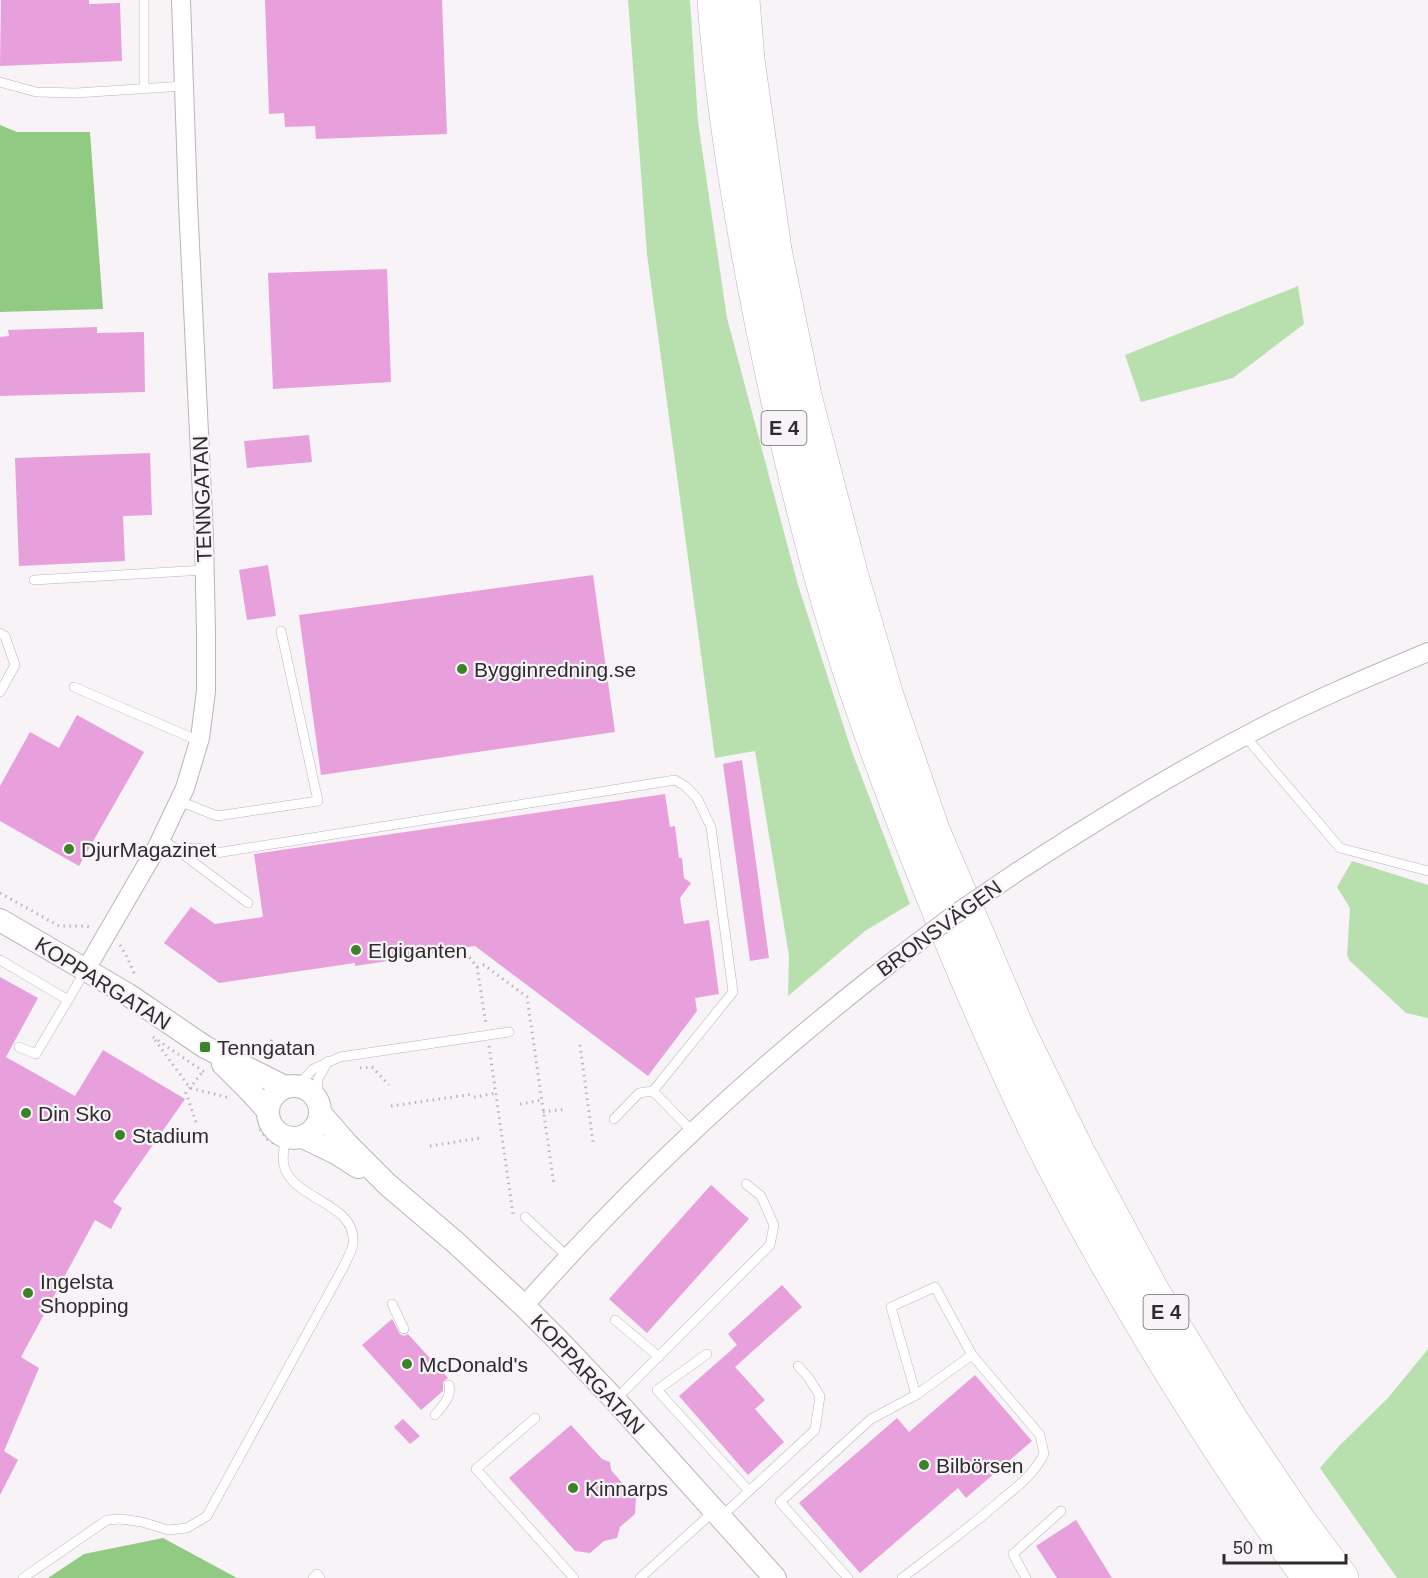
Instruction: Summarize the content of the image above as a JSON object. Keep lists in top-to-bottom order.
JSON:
{
  "streets": {
    "highway": ["E 4"],
    "street": ["TENNGATAN", "BRONSVÄGEN", "KOPPARGATAN"]
  },
  "crossings": [
    ["TENNGATAN", "KOPPARGATAN"],
    ["BRONSVÄGEN", "KOPPARGATAN"]
  ],
  "places": {
    "other": [
      "Bygginredning.se",
      "DjurMagazinet",
      "Elgiganten",
      "Din Sko",
      "Stadium",
      "Ingelsta Shopping",
      "McDonald's",
      "Bilbörsen",
      "Kinnarps"
    ],
    "transit": ["Tenngatan"]
  },
  "scale_bar": "50 m"
}
